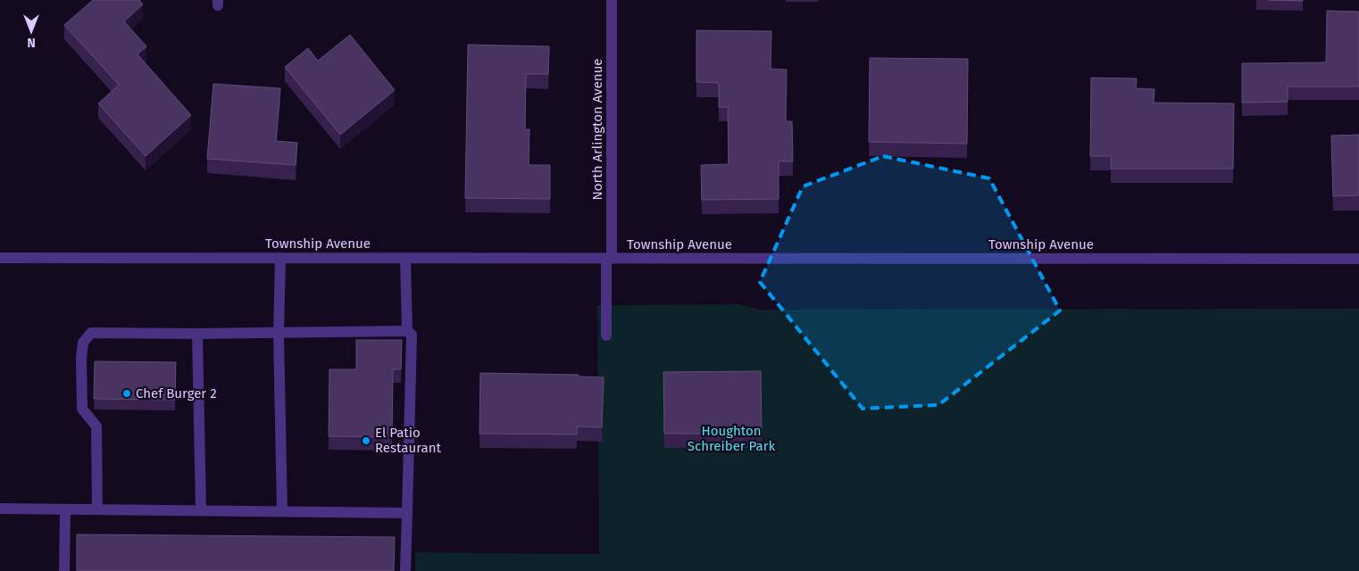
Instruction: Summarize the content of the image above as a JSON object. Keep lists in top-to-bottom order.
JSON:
{
  "streets": {
    "street": ["North Arlington Avenue", "Township Avenue"]
  },
  "crossings": [
    ["North Arlington Avenue", "Township Avenue"]
  ],
  "parks": ["Houghton Schreiber Park"],
  "places": ["Chef Burger 2", "El Patio Restaurant"],
  "north": "bottom"
}
